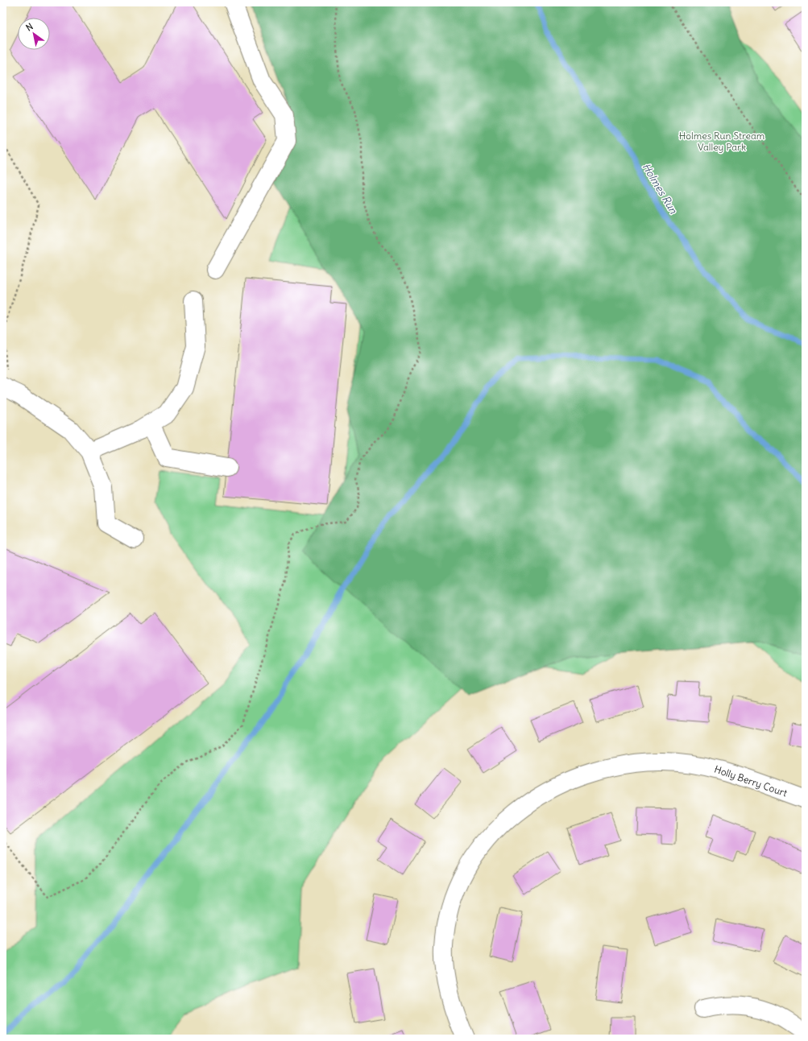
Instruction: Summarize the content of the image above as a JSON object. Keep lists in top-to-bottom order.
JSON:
{
  "streets": {
    "street": ["Holly Berry Court"]
  },
  "water": ["Holmes Run"],
  "parks": ["Holmes Run Stream Valley Park"],
  "north": "top left"
}
